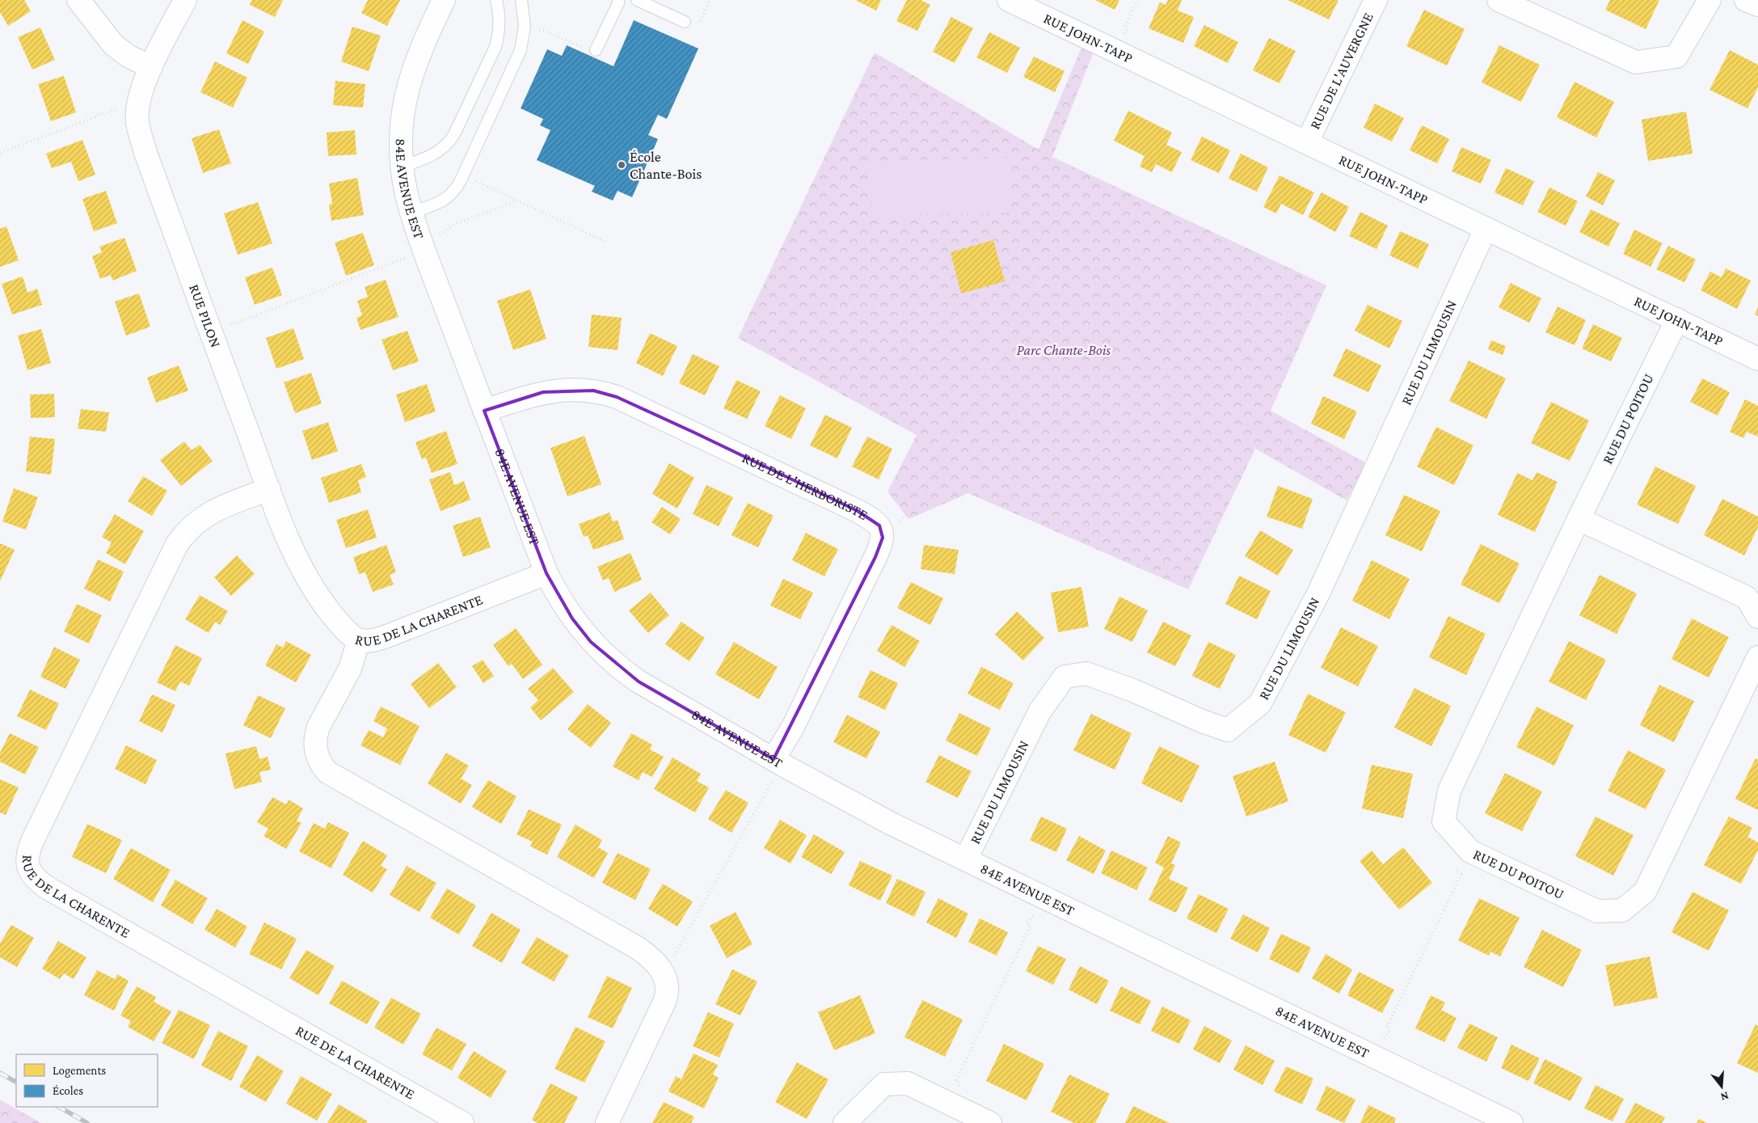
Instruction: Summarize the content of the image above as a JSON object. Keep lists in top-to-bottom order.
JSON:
{
  "streets": {
    "street": [
      "RUE JOHN-TAPP",
      "RUE DE L'AUVERGNE",
      "84E AVENUE EST",
      "RUE PILON",
      "RUE DU LIMOUSIN",
      "RUE DU POITOU",
      "RUE DE L'HERBORISTE",
      "RUE DE LA CHARENTE"
    ]
  },
  "crossings": [
    ["RUE JOHN-TAPP", "RUE DE L'AUVERGNE"],
    ["RUE JOHN-TAPP", "RUE DU LIMOUSIN"],
    ["RUE JOHN-TAPP", "RUE DU POITOU"],
    ["84E AVENUE EST", "RUE DU LIMOUSIN"],
    ["84E AVENUE EST", "RUE DE L'HERBORISTE"],
    ["84E AVENUE EST", "RUE DE LA CHARENTE"],
    ["RUE PILON", "RUE DE LA CHARENTE"]
  ],
  "parks": ["Parc Chante-Bois"],
  "places": ["École Chante-Bois"],
  "legend": ["Logements", "Écoles"],
  "north": "bottom"
}
